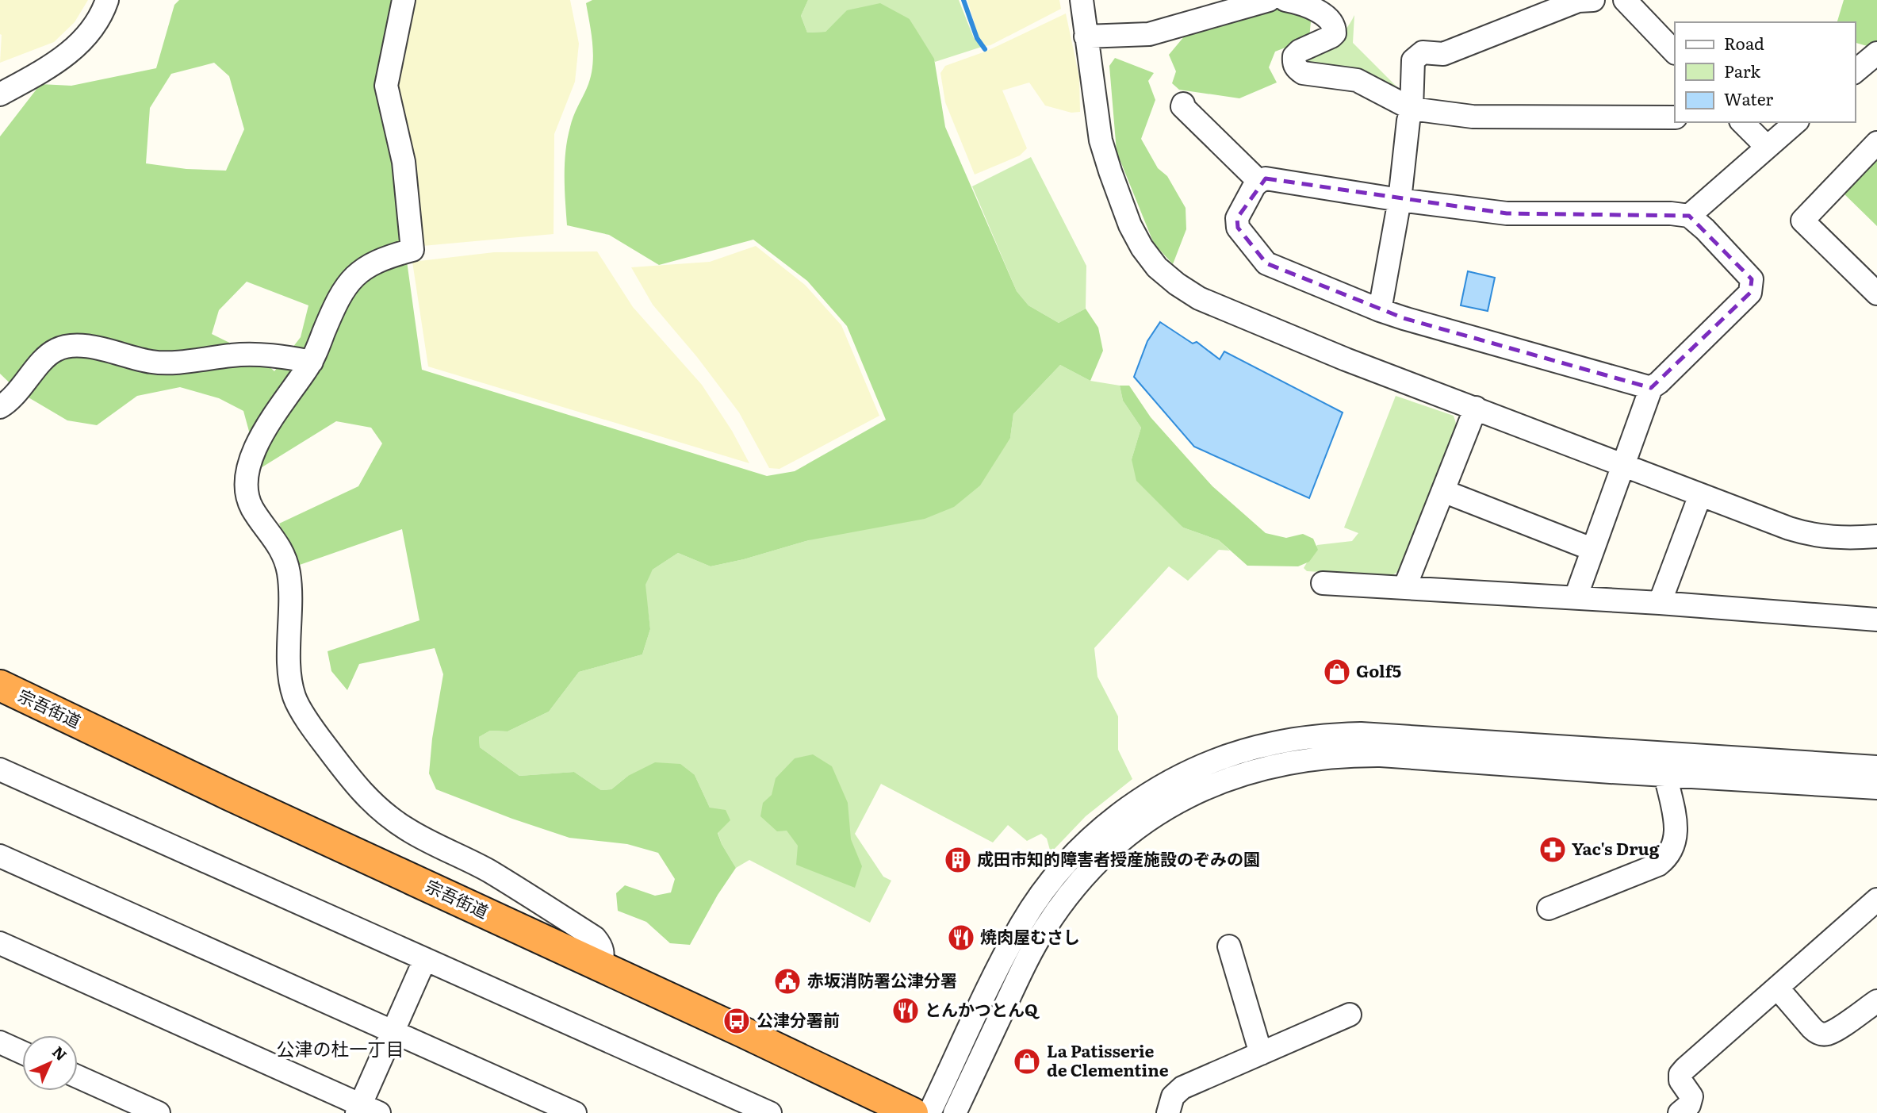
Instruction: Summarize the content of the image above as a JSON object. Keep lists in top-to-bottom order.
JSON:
{
  "streets": {
    "highway": ["宗吾街道"]
  },
  "districts": ["公津の杜一丁目"],
  "places": {
    "shop": ["Golf5", "La Patisserie de Clementine"],
    "pharmacy": ["Yac's Drug"],
    "building": ["成田市知的障害者授産施設のぞみの園"],
    "restaurant": ["焼肉屋むさし", "とんかつとんQ"],
    "public building": ["赤坂消防署公津分署"],
    "bus stop": ["公津分署前"]
  },
  "legend": ["Road", "Park", "Water"],
  "north": "top right"
}
